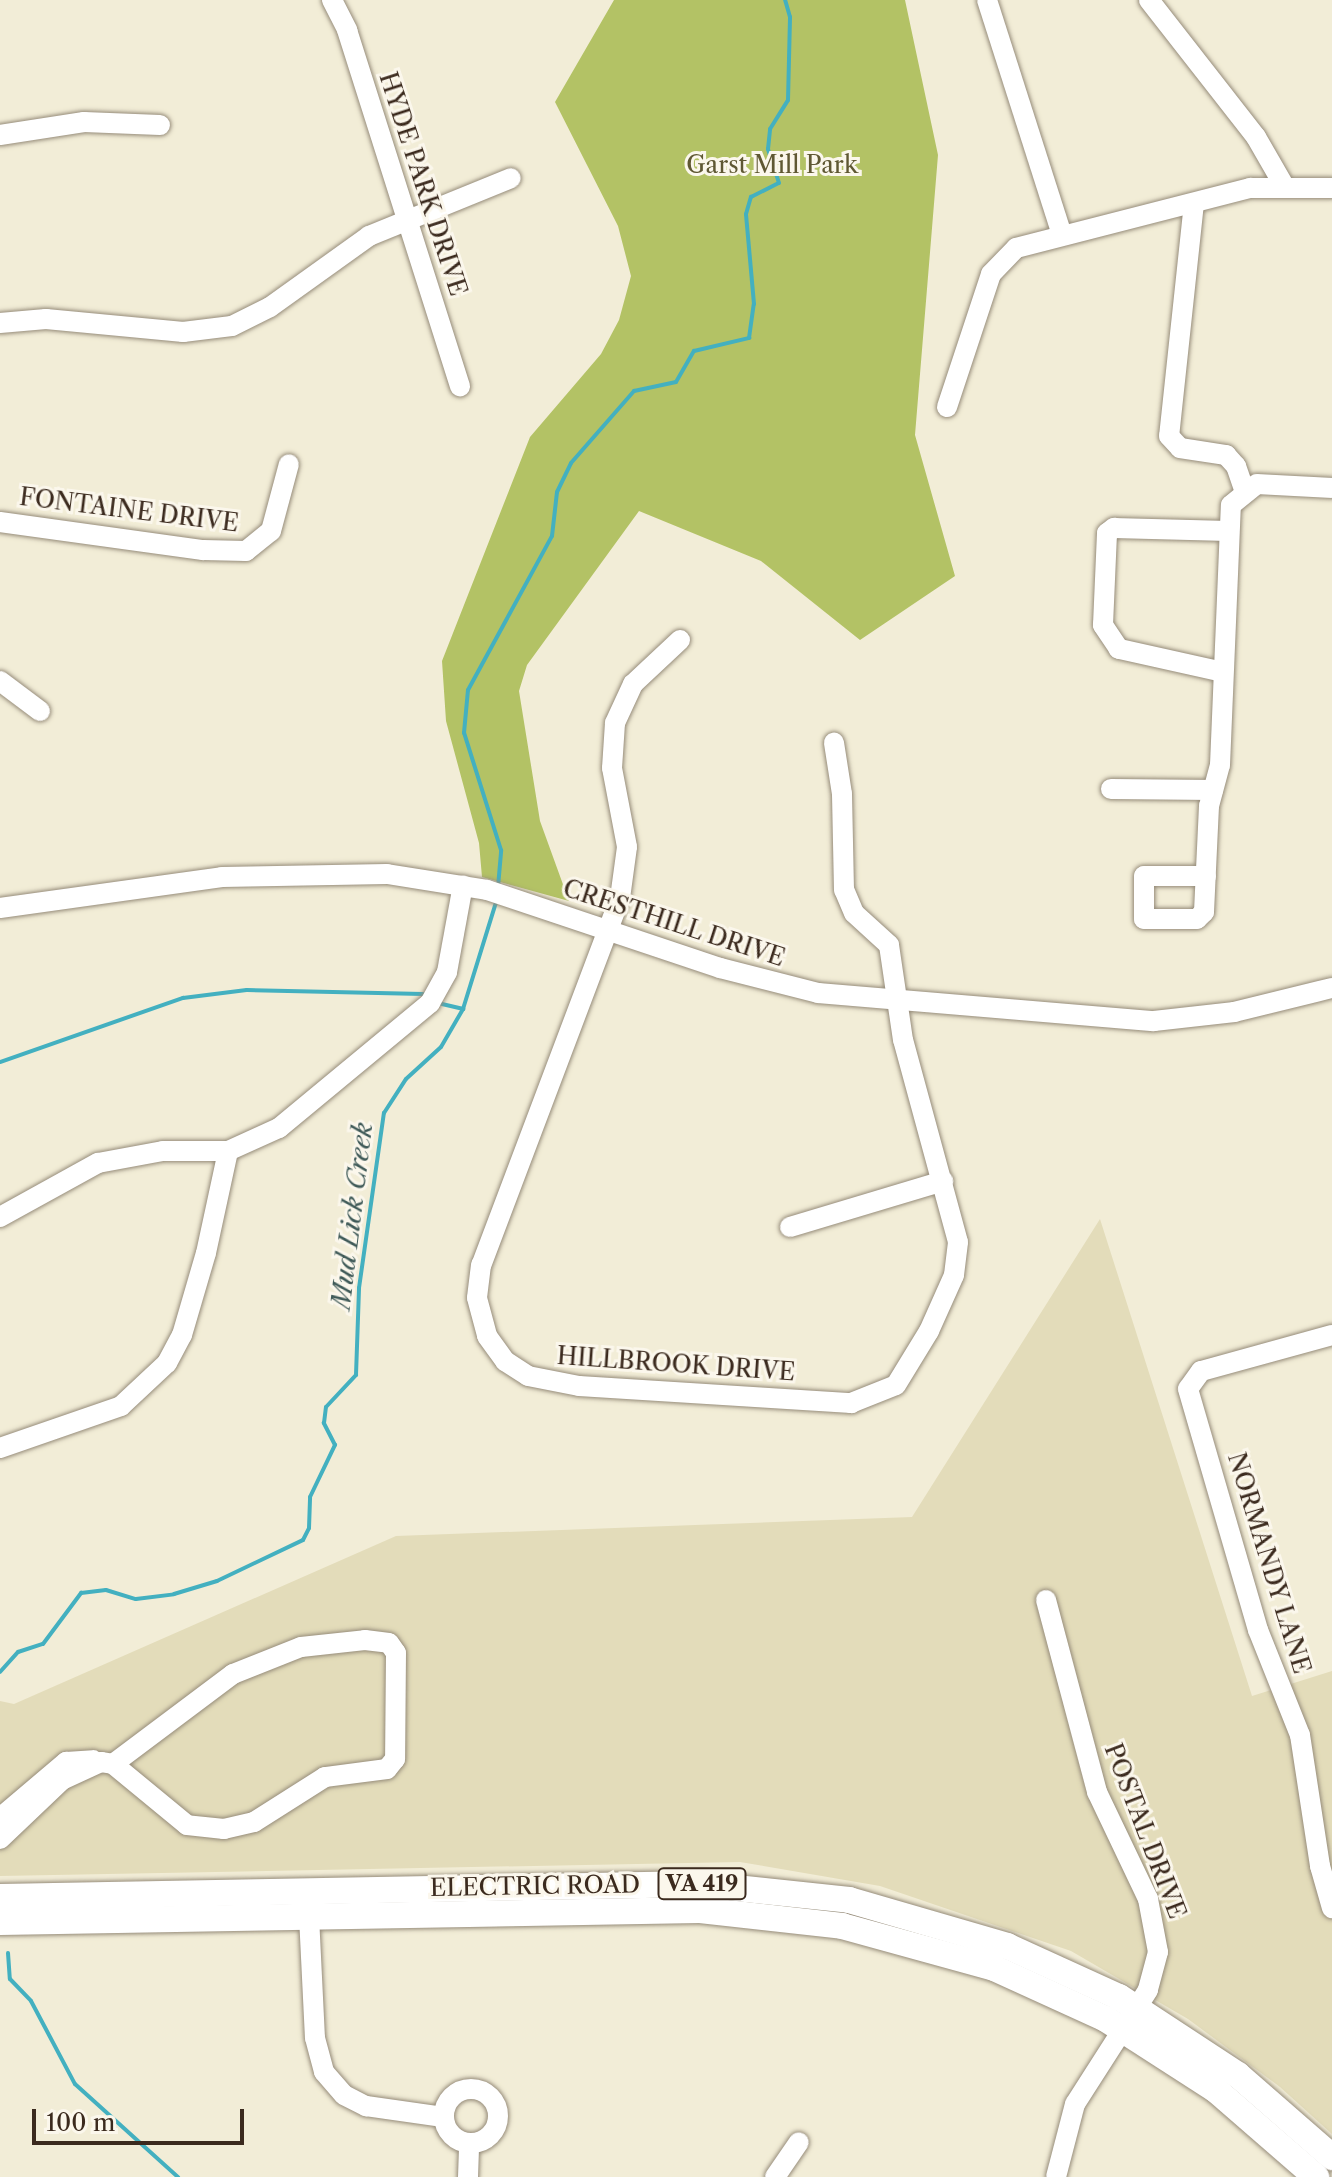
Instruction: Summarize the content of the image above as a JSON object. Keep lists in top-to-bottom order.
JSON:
{
  "streets": {
    "main road": ["VA 419", "ELECTRIC ROAD"],
    "street": [
      "HYDE PARK DRIVE",
      "FONTAINE DRIVE",
      "CRESTHILL DRIVE",
      "HILLBROOK DRIVE",
      "NORMANDY LANE",
      "POSTAL DRIVE"
    ]
  },
  "crossings": [
    ["CRESTHILL DRIVE", "HILLBROOK DRIVE"],
    ["POSTAL DRIVE", "ELECTRIC ROAD"]
  ],
  "water": ["Mud Lick Creek"],
  "parks": ["Garst Mill Park"],
  "scale_bar": "100 m"
}
